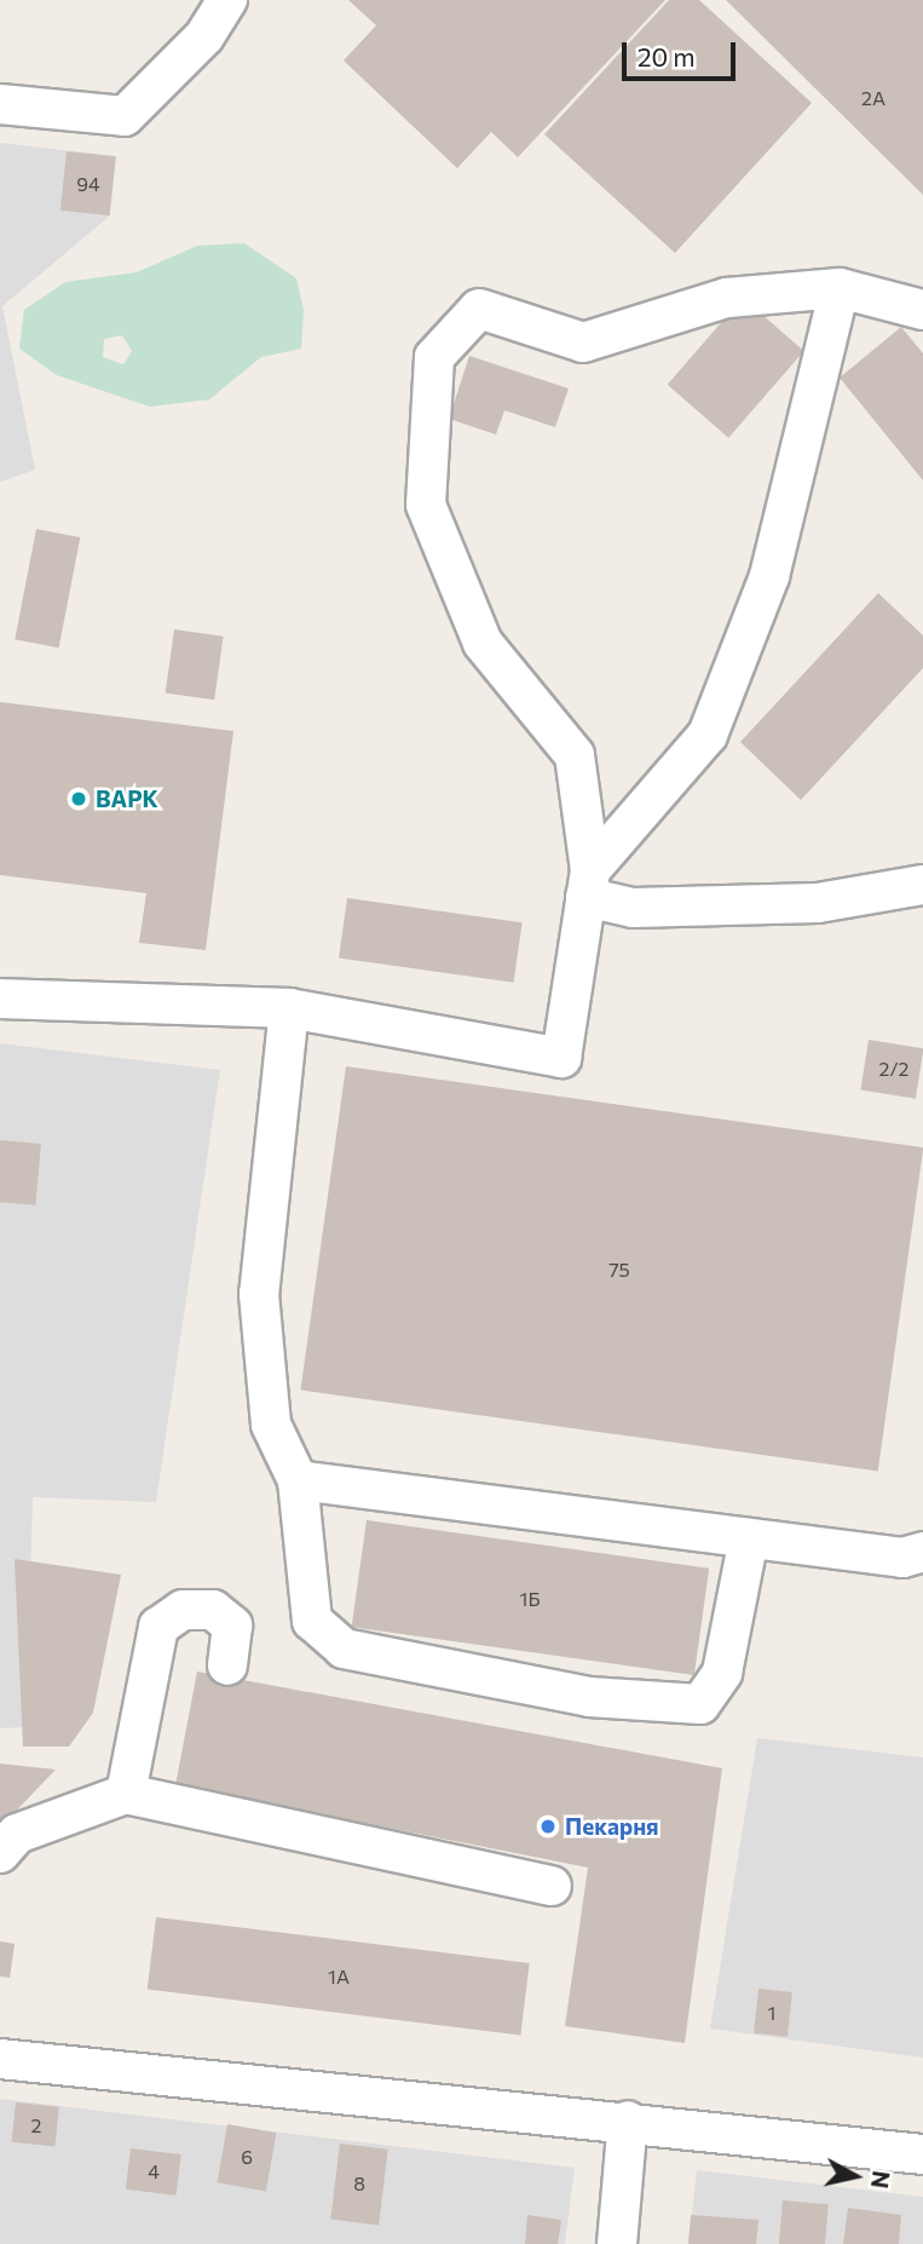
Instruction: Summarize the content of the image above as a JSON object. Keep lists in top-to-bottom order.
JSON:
{
  "places": ["ВАРК", "Пекарня"],
  "house_numbers": [
    "2А",
    "94",
    "2/2",
    "75",
    "1Б",
    "1А",
    "1",
    "2",
    "6",
    "4",
    "8"
  ],
  "scale_bar": "20 m",
  "north": "right"
}
